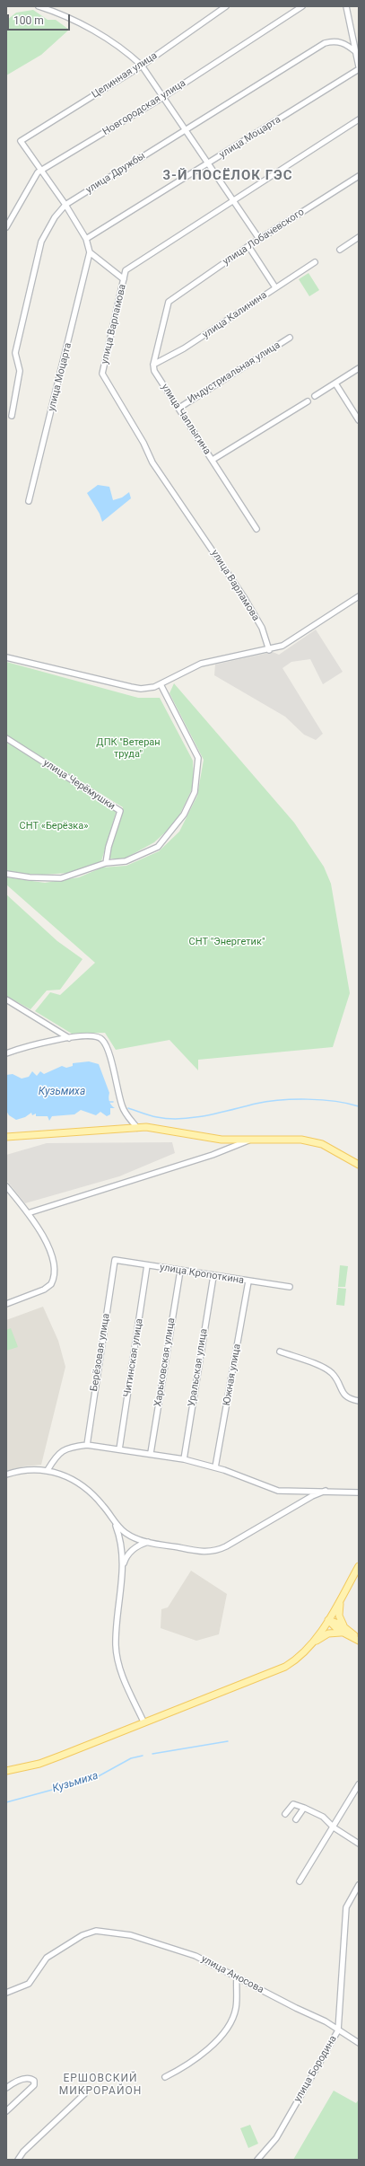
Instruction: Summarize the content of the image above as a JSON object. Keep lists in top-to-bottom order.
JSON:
{
  "streets": {
    "street": [
      "Целинная улица",
      "Новгородская улица",
      "улица Моцарта",
      "улица Дружбы",
      "улица Лобачевского",
      "улица Калинина",
      "улица Варламова",
      "Индустриальная улица",
      "улица Чаплыгина",
      "улица Черёмушки",
      "улица Кропоткина",
      "Берёзовая улица",
      "Читинская улица",
      "Харьковская улица",
      "Уральская улица",
      "Южная улица",
      "улица Аносова",
      "улица Бородина"
    ]
  },
  "crossings": [
    ["Целинная улица", "Новгородская улица"],
    ["улица Лобачевского", "улица Калинина"],
    ["улица Лобачевского", "улица Чаплыгина"],
    ["улица Калинина", "улица Чаплыгина"],
    ["Индустриальная улица", "улица Чаплыгина"],
    ["улица Кропоткина", "Берёзовая улица"],
    ["улица Кропоткина", "Читинская улица"],
    ["улица Кропоткина", "Харьковская улица"],
    ["улица Кропоткина", "Уральская улица"],
    ["улица Кропоткина", "Южная улица"],
    ["улица Аносова", "улица Бородина"]
  ],
  "districts": ["3-Й ПОСЁЛОК ГЭС", "ЕРШОВСКИЙ МИКРОРАЙОН"],
  "water": ["Кузьмиха"],
  "parks": ["ДПК \"Ветеран труда\"", "СНТ «Берёзка»", "СНТ \"Энергетик\""],
  "scale_bar": "100 m"
}
